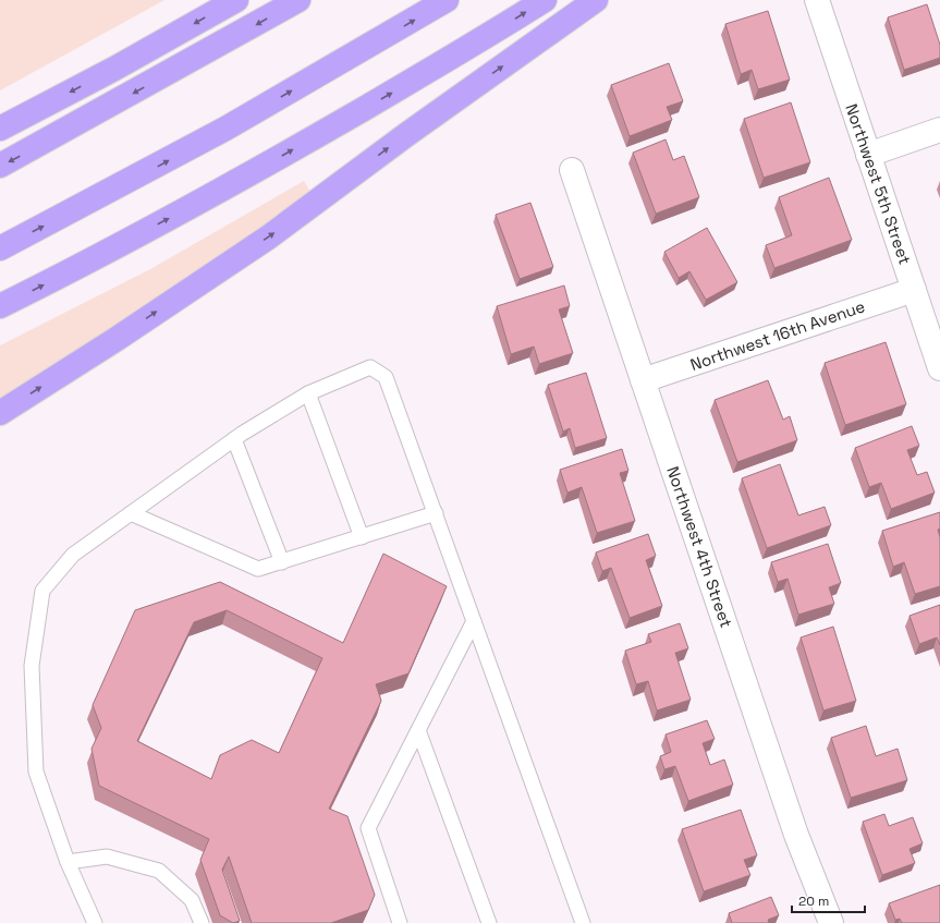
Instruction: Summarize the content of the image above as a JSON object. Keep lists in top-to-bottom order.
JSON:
{
  "streets": {
    "street": ["Northwest 5th Street", "Northwest 16th Avenue", "Northwest 4th Street"]
  },
  "crossings": [
    ["Northwest 5th Street", "Northwest 16th Avenue"],
    ["Northwest 16th Avenue", "Northwest 4th Street"]
  ],
  "scale_bar": "20 m"
}
